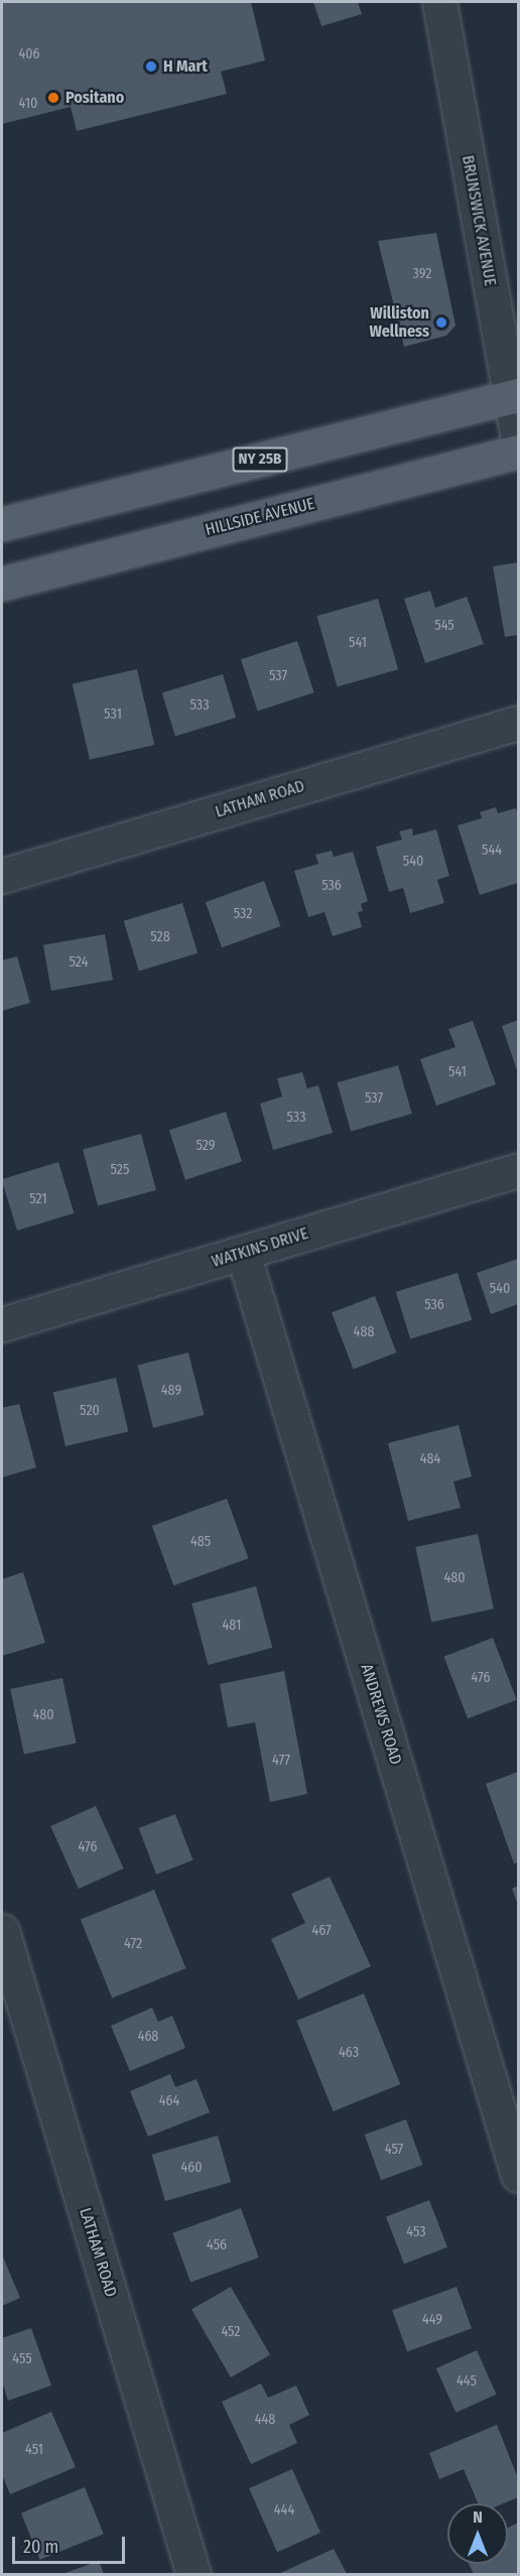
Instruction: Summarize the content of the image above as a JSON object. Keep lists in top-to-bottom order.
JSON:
{
  "streets": {
    "main road": ["NY 25B", "HILLSIDE AVENUE"],
    "street": [
      "BRUNSWICK AVENUE",
      "LATHAM ROAD",
      "WATKINS DRIVE",
      "ANDREWS ROAD"
    ]
  },
  "crossings": [
    ["BRUNSWICK AVENUE", "NY 25B"],
    ["WATKINS DRIVE", "ANDREWS ROAD"]
  ],
  "places": ["H Mart", "Positano", "Williston Wellness"],
  "house_numbers": [
    "406",
    "410",
    "392",
    "545",
    "541",
    "537",
    "533",
    "531",
    "544",
    "540",
    "536",
    "532",
    "528",
    "524",
    "541",
    "537",
    "533",
    "529",
    "525",
    "521",
    "540",
    "536",
    "488",
    "489",
    "520",
    "484",
    "485",
    "480",
    "481",
    "476",
    "480",
    "477",
    "476",
    "467",
    "472",
    "468",
    "463",
    "464",
    "457",
    "460",
    "453",
    "456",
    "449",
    "452",
    "455",
    "445",
    "448",
    "451",
    "444"
  ],
  "scale_bar": "20 m",
  "north": "top"
}
